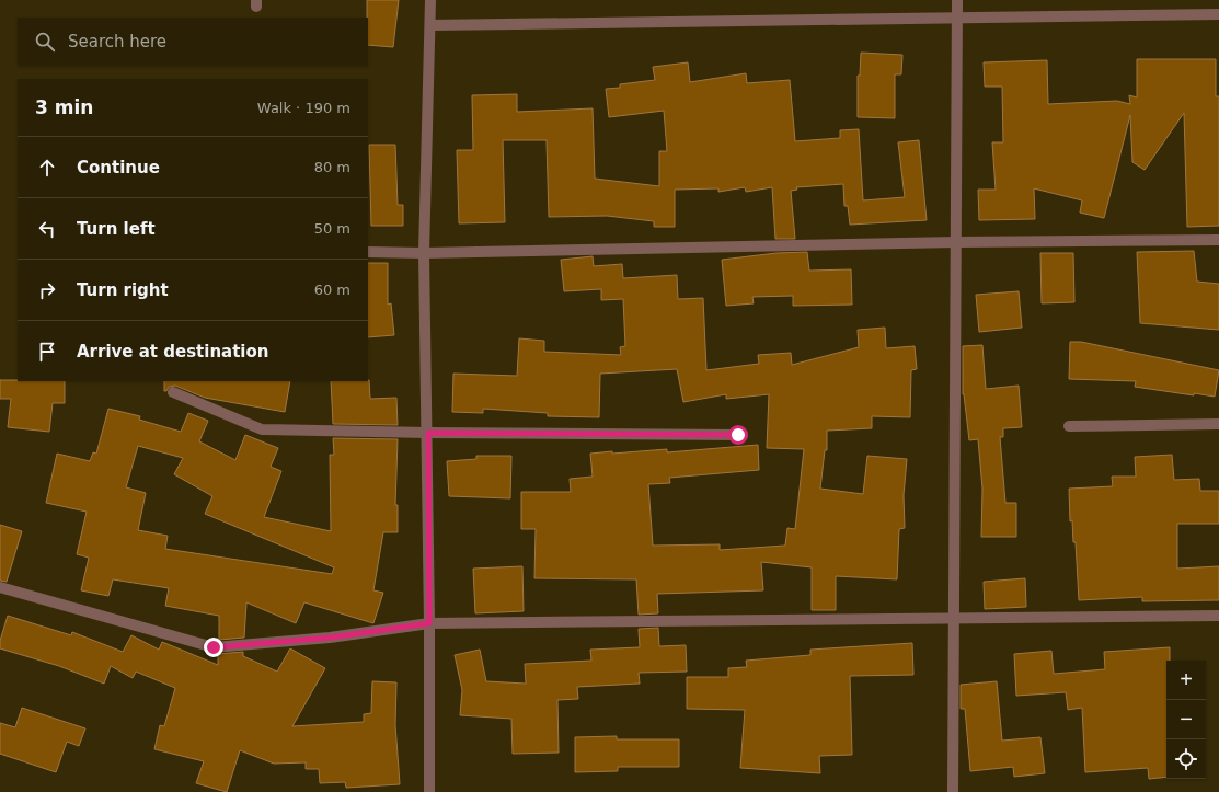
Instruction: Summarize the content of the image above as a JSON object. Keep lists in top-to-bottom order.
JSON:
{
  "page": {
    "search": "Search here",
    "heading": ["3 min", "Walk · 190 m"],
    "list": [
      ["Continue", "80 m"],
      ["Turn left", "50 m"],
      ["Turn right", "60 m"],
      "Arrive at destination"
    ],
    "map_buttons": ["+", "−"]
  }
}
